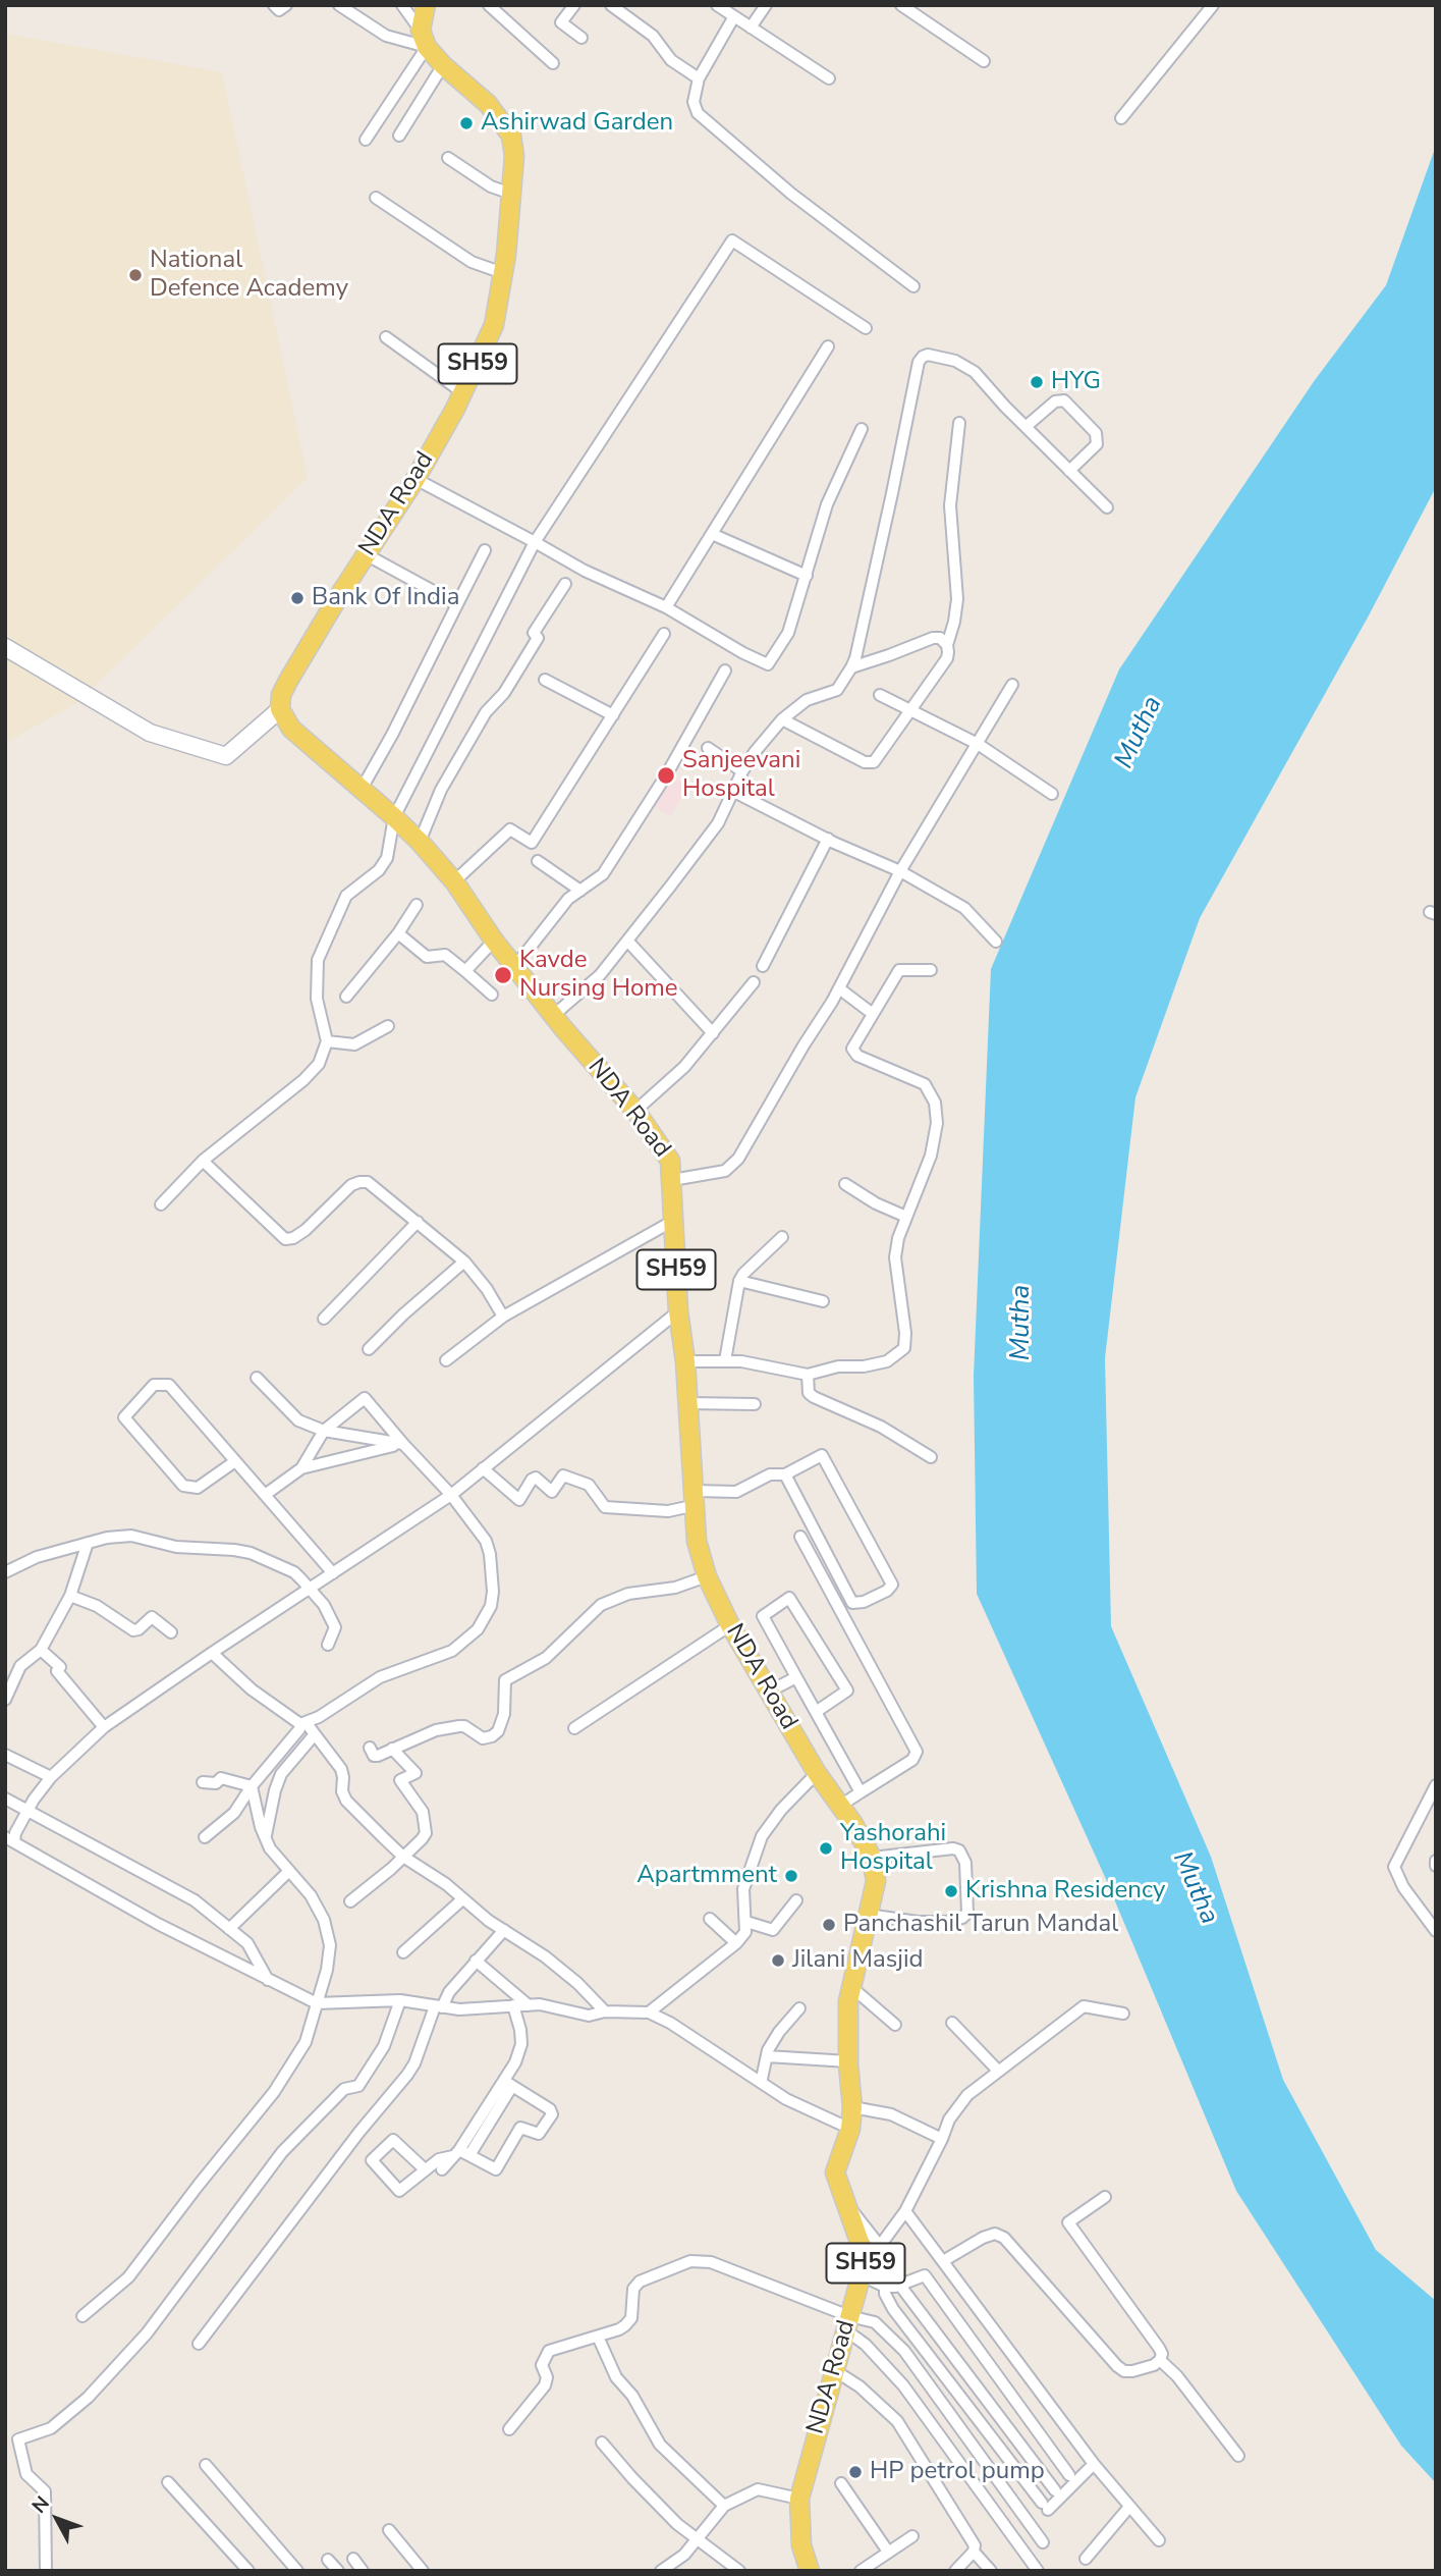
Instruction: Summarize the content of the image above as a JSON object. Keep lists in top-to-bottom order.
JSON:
{
  "streets": {
    "main road": ["SH59", "NDA Road"]
  },
  "water": ["Mutha"],
  "places": [
    "Ashirwad Garden",
    "National Defence Academy",
    "HYG",
    "Bank Of India",
    "Sanjeevani Hospital",
    "Kavde Nursing Home",
    "Yashorahi Hospital",
    "Apartmment",
    "Krishna Residency",
    "Panchashil Tarun Mandal",
    "Jilani Masjid",
    "HP petrol pump"
  ],
  "north": "top left"
}
